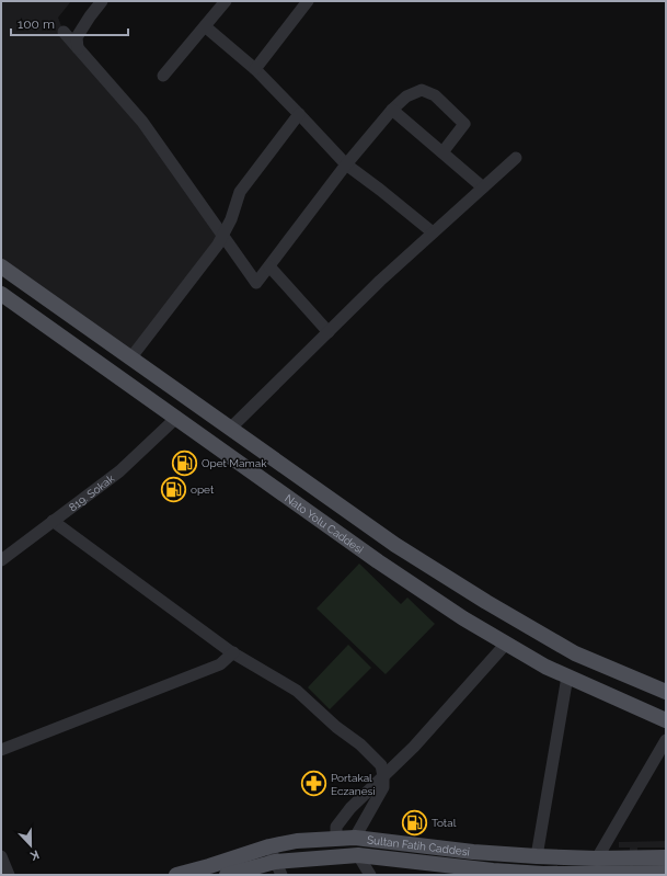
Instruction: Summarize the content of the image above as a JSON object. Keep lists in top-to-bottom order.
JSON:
{
  "streets": {
    "main road": ["Nato Yolu Caddesi", "Sultan Fatih Caddesi"],
    "street": ["819. Sokak"]
  },
  "crossings": [
    ["819. Sokak", "Nato Yolu Caddesi"]
  ],
  "places": {
    "fuel station": ["Opet Mamak", "opet", "Total"],
    "pharmacy": ["Portakal Eczanesi"]
  },
  "scale_bar": "100 m",
  "north": "bottom"
}
